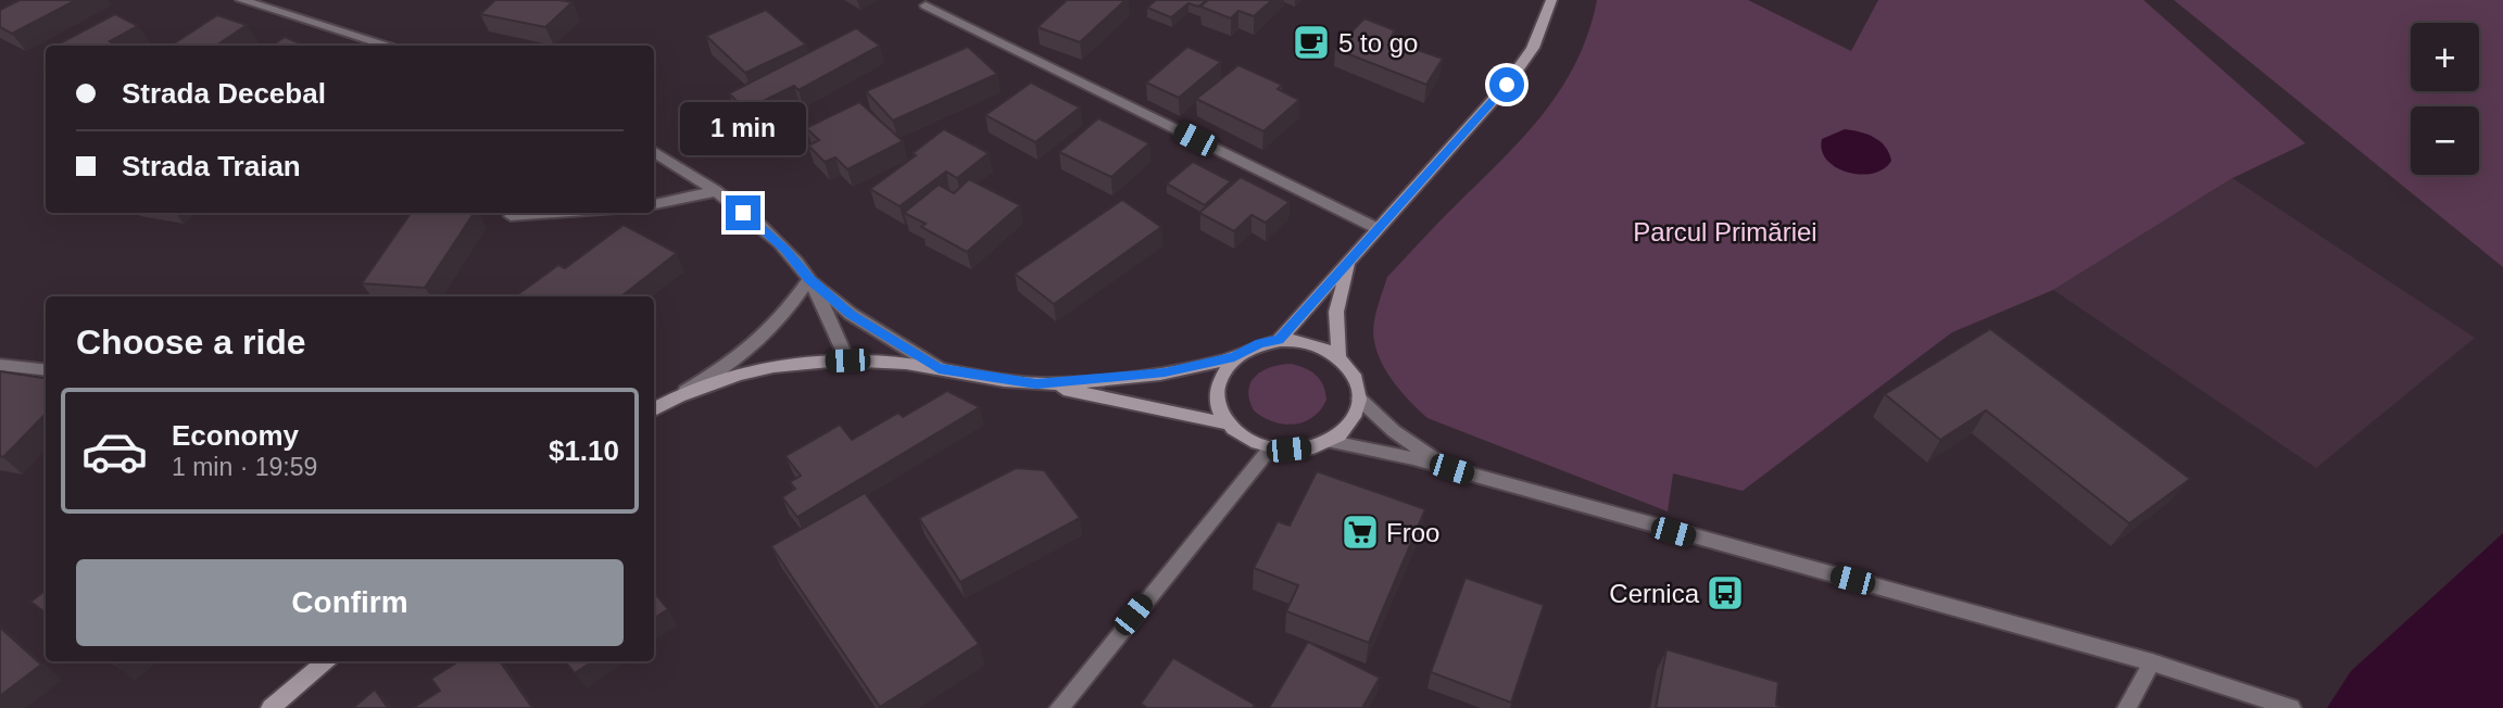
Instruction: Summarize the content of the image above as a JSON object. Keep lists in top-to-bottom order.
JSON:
{
  "parks": ["Parcul Primăriei"],
  "places": {
    "cafe": ["5 to go"],
    "supermarket": ["Froo"],
    "bus stop": ["Cernica"]
  },
  "page": {
    "map_buttons": ["+", "−"],
    "banner": ["Strada Decebal", "Strada Traian"],
    "bubble": "1 min",
    "heading": "Choose a ride",
    "list": [
      {
        "name": "Economy",
        "note": "1 min · 19:59",
        "value": "$1.10"
      }
    ],
    "buttons": "Confirm"
  }
}
